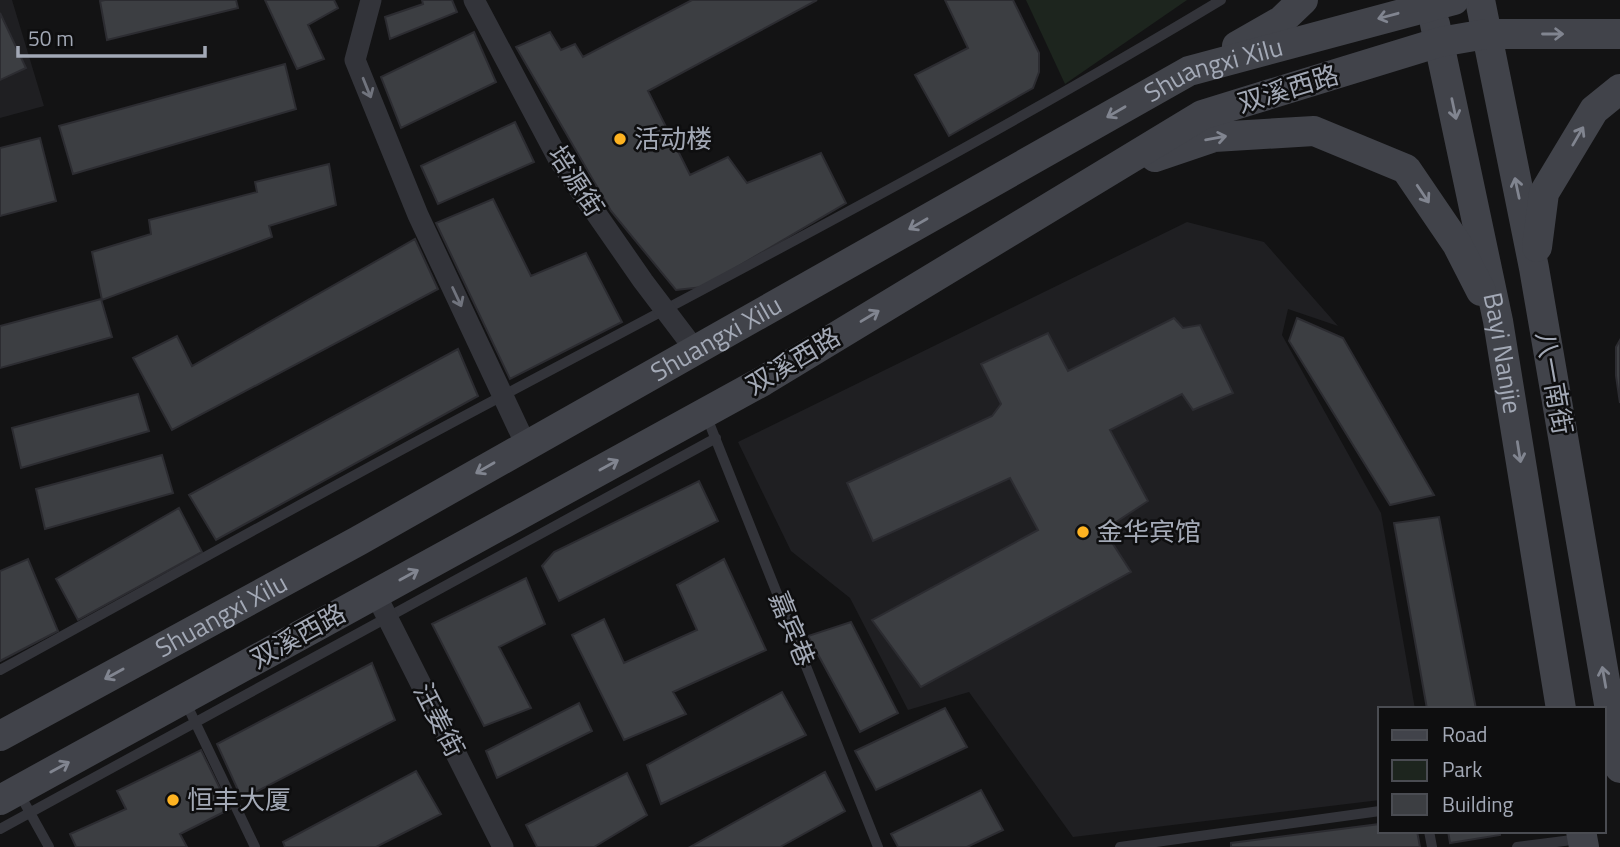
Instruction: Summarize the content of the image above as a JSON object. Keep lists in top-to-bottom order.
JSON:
{
  "streets": {
    "main road": [
      "Shuangxi Xilu",
      "双溪西路",
      "Bayi Nanjie",
      "八一南街"
    ],
    "street": ["培源街", "汪姜街"],
    "lane": ["嘉宾巷"]
  },
  "crossings": [
    ["Shuangxi Xilu", "培源街"],
    ["Shuangxi Xilu", "Bayi Nanjie"],
    ["双溪西路", "Bayi Nanjie"],
    ["双溪西路", "八一南街"],
    ["双溪西路", "嘉宾巷"],
    ["双溪西路", "汪姜街"]
  ],
  "one_way": ["Shuangxi Xilu", "Bayi Nanjie", "八一南街"],
  "places": ["活动楼", "金华宾馆", "恒丰大厦"],
  "legend": ["Road", "Park", "Building"],
  "scale_bar": "50 m"
}
